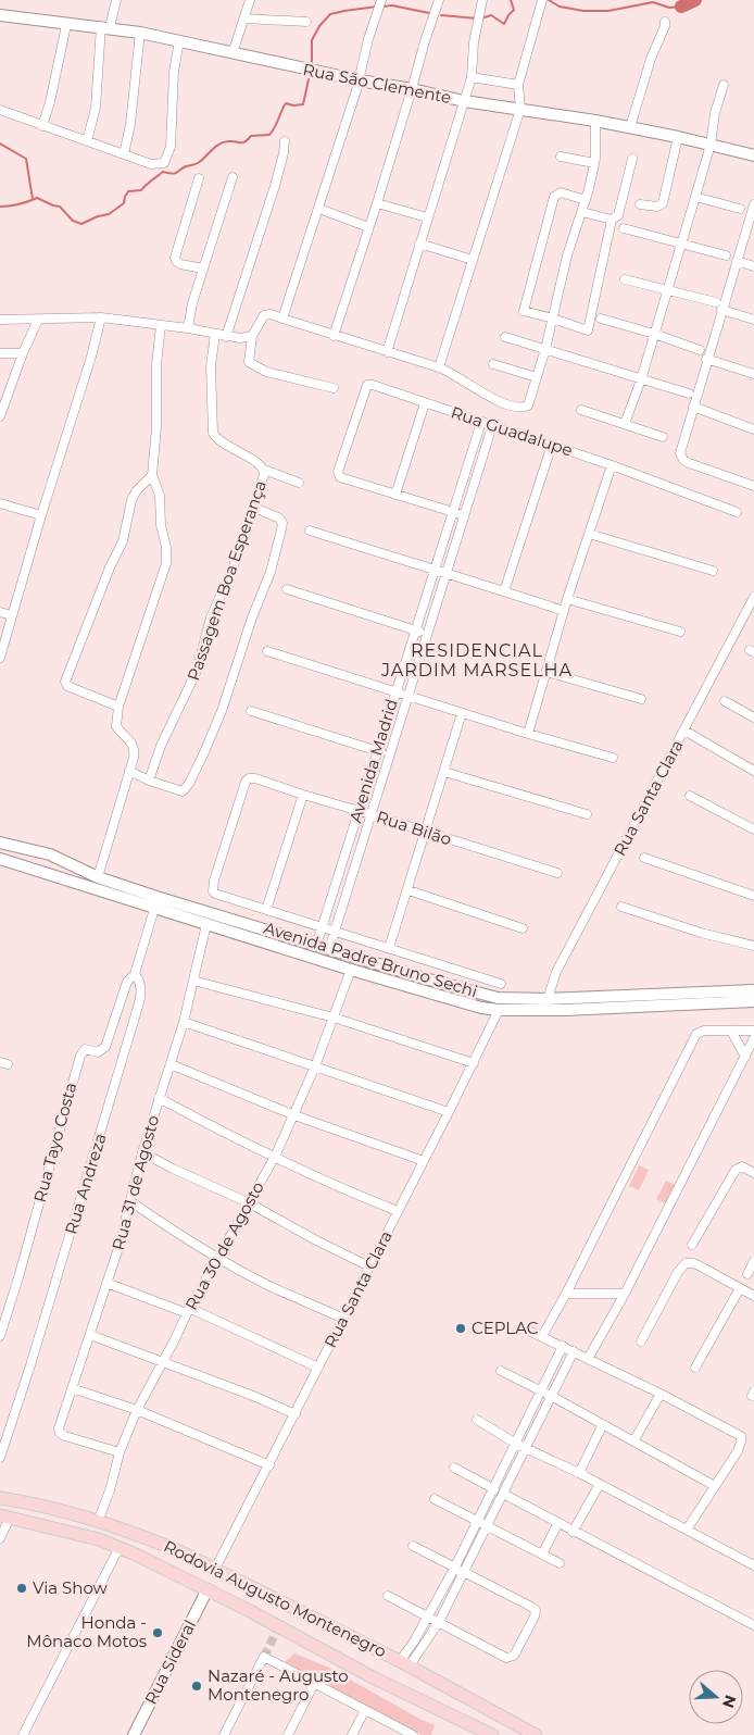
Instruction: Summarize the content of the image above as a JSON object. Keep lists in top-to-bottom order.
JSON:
{
  "streets": {
    "main road": [
      "Rua São Clemente",
      "Avenida Padre Bruno Sechi",
      "Rodovia Augusto Montenegro",
      "Rua Sideral"
    ],
    "street": [
      "Rua Guadalupe",
      "Passagem Boa Esperança",
      "Avenida Madrid",
      "Rua Santa Clara",
      "Rua Bilão",
      "Rua Tayo Costa",
      "Rua 31 de Agosto",
      "Rua Andreza",
      "Rua 30 de Agosto"
    ]
  },
  "crossings": [
    ["Rua Guadalupe", "Avenida Madrid"],
    ["Avenida Madrid", "Rua Bilão"],
    ["Avenida Madrid", "Avenida Padre Bruno Sechi"],
    ["Rua Santa Clara", "Avenida Padre Bruno Sechi"],
    ["Rua Santa Clara", "Rodovia Augusto Montenegro"],
    ["Avenida Padre Bruno Sechi", "Rua 31 de Agosto"],
    ["Avenida Padre Bruno Sechi", "Rua Andreza"],
    ["Avenida Padre Bruno Sechi", "Rua 30 de Agosto"],
    ["Rua Tayo Costa", "Rua Andreza"],
    ["Rua 31 de Agosto", "Rua 30 de Agosto"],
    ["Rua 30 de Agosto", "Rodovia Augusto Montenegro"],
    ["Rodovia Augusto Montenegro", "Rua Sideral"]
  ],
  "districts": ["RESIDENCIAL JARDIM MARSELHA"],
  "places": [
    "CEPLAC",
    "Via Show",
    "Honda - Mônaco Motos",
    "Nazaré - Augusto Montenegro"
  ],
  "north": "right"
}
